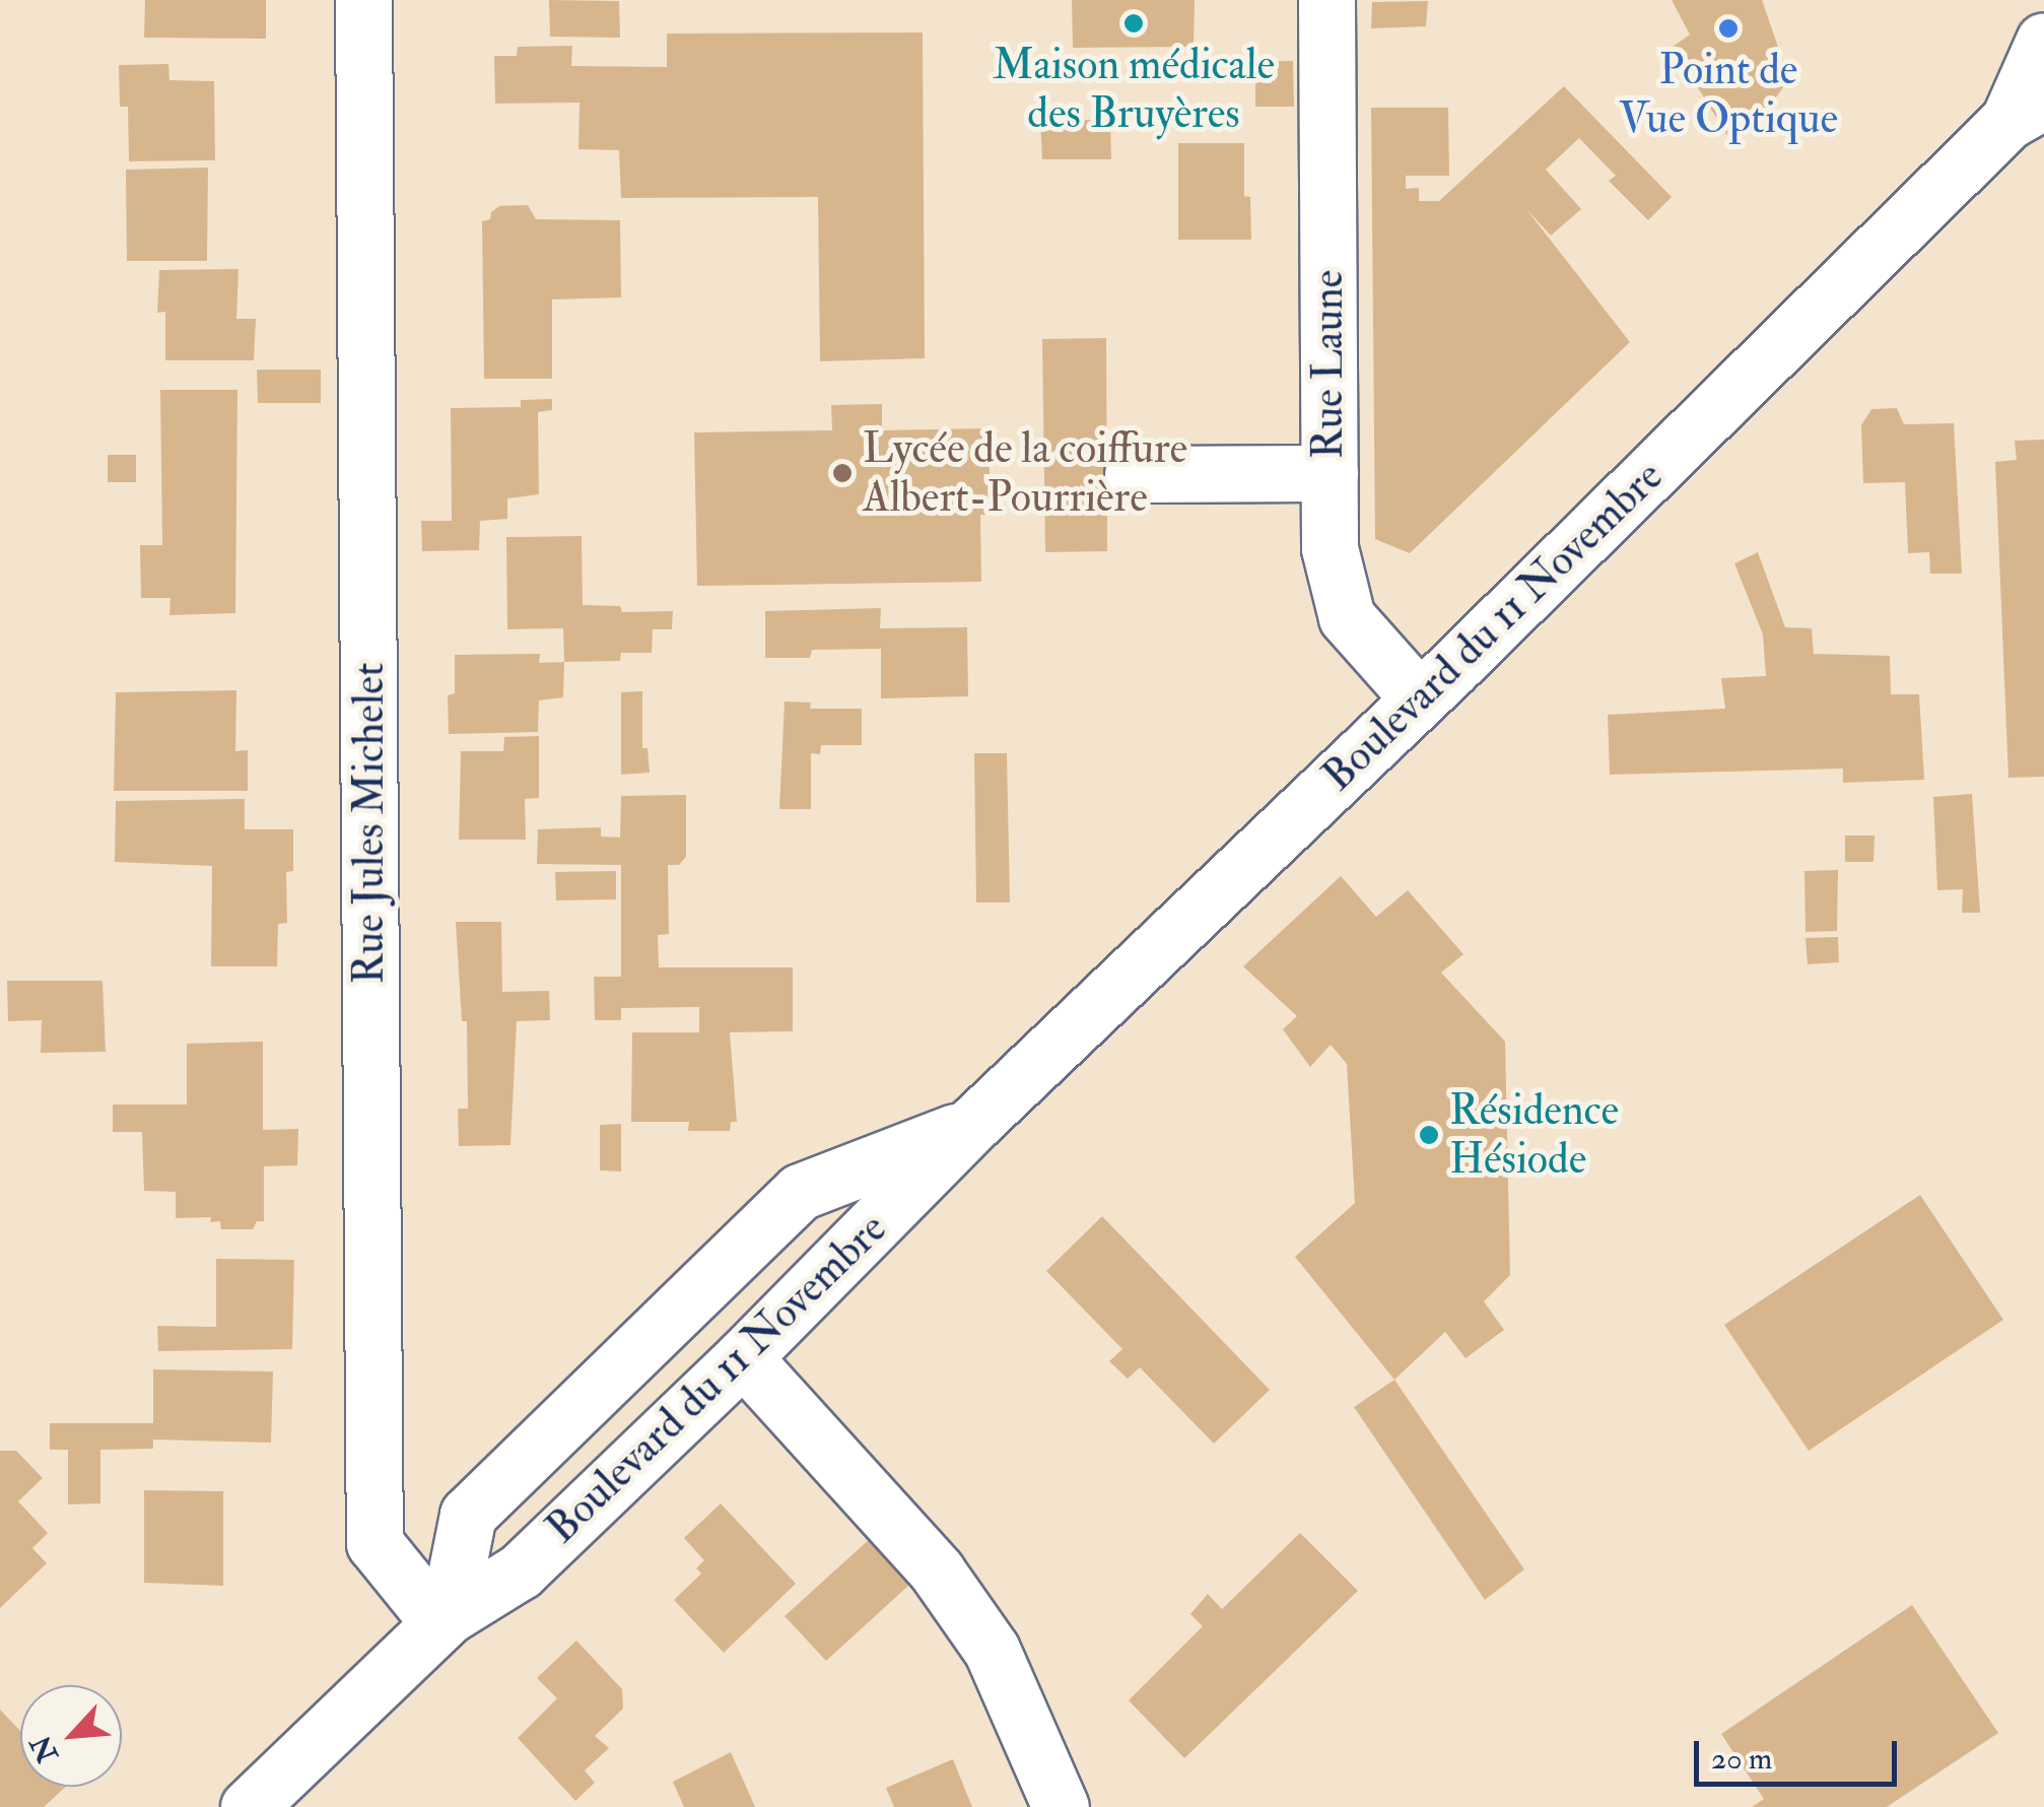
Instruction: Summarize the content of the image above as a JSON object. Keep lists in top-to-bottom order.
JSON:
{
  "streets": {
    "main road": ["Rue Laune", "Boulevard du 11 Novembre", "Rue Jules Michelet"]
  },
  "crossings": [
    ["Rue Laune", "Boulevard du 11 Novembre"],
    ["Boulevard du 11 Novembre", "Rue Jules Michelet"]
  ],
  "places": [
    "Maison médicale des Bruyères",
    "Point de Vue Optique",
    "Lycée de la coiffure Albert-Pourrière",
    "Résidence Hésiode"
  ],
  "scale_bar": "20 m",
  "north": "bottom left"
}
